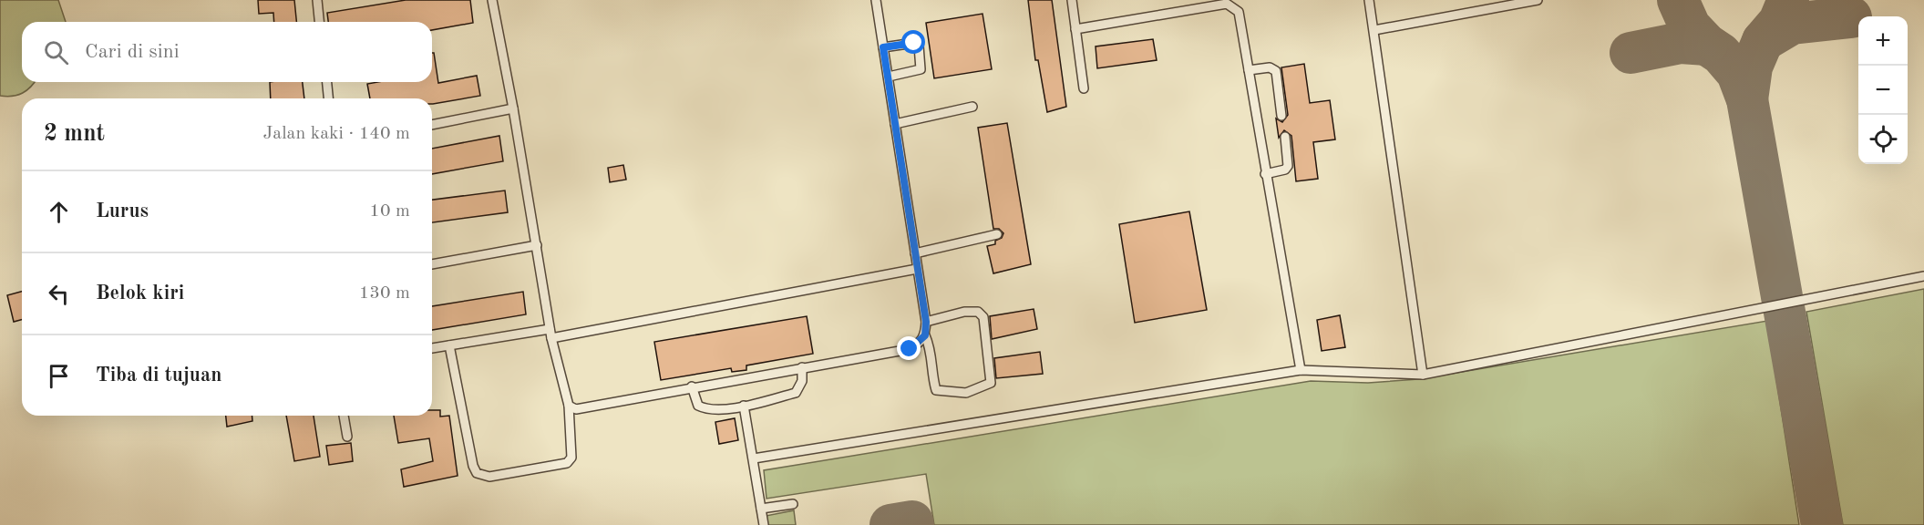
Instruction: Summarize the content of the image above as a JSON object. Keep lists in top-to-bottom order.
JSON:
{
  "page": {
    "map_buttons": ["+", "−"],
    "search": "Cari di sini",
    "heading": ["2 mnt", "Jalan kaki · 140 m"],
    "list": [
      ["Lurus", "10 m"],
      ["Belok kiri", "130 m"],
      "Tiba di tujuan"
    ]
  }
}
